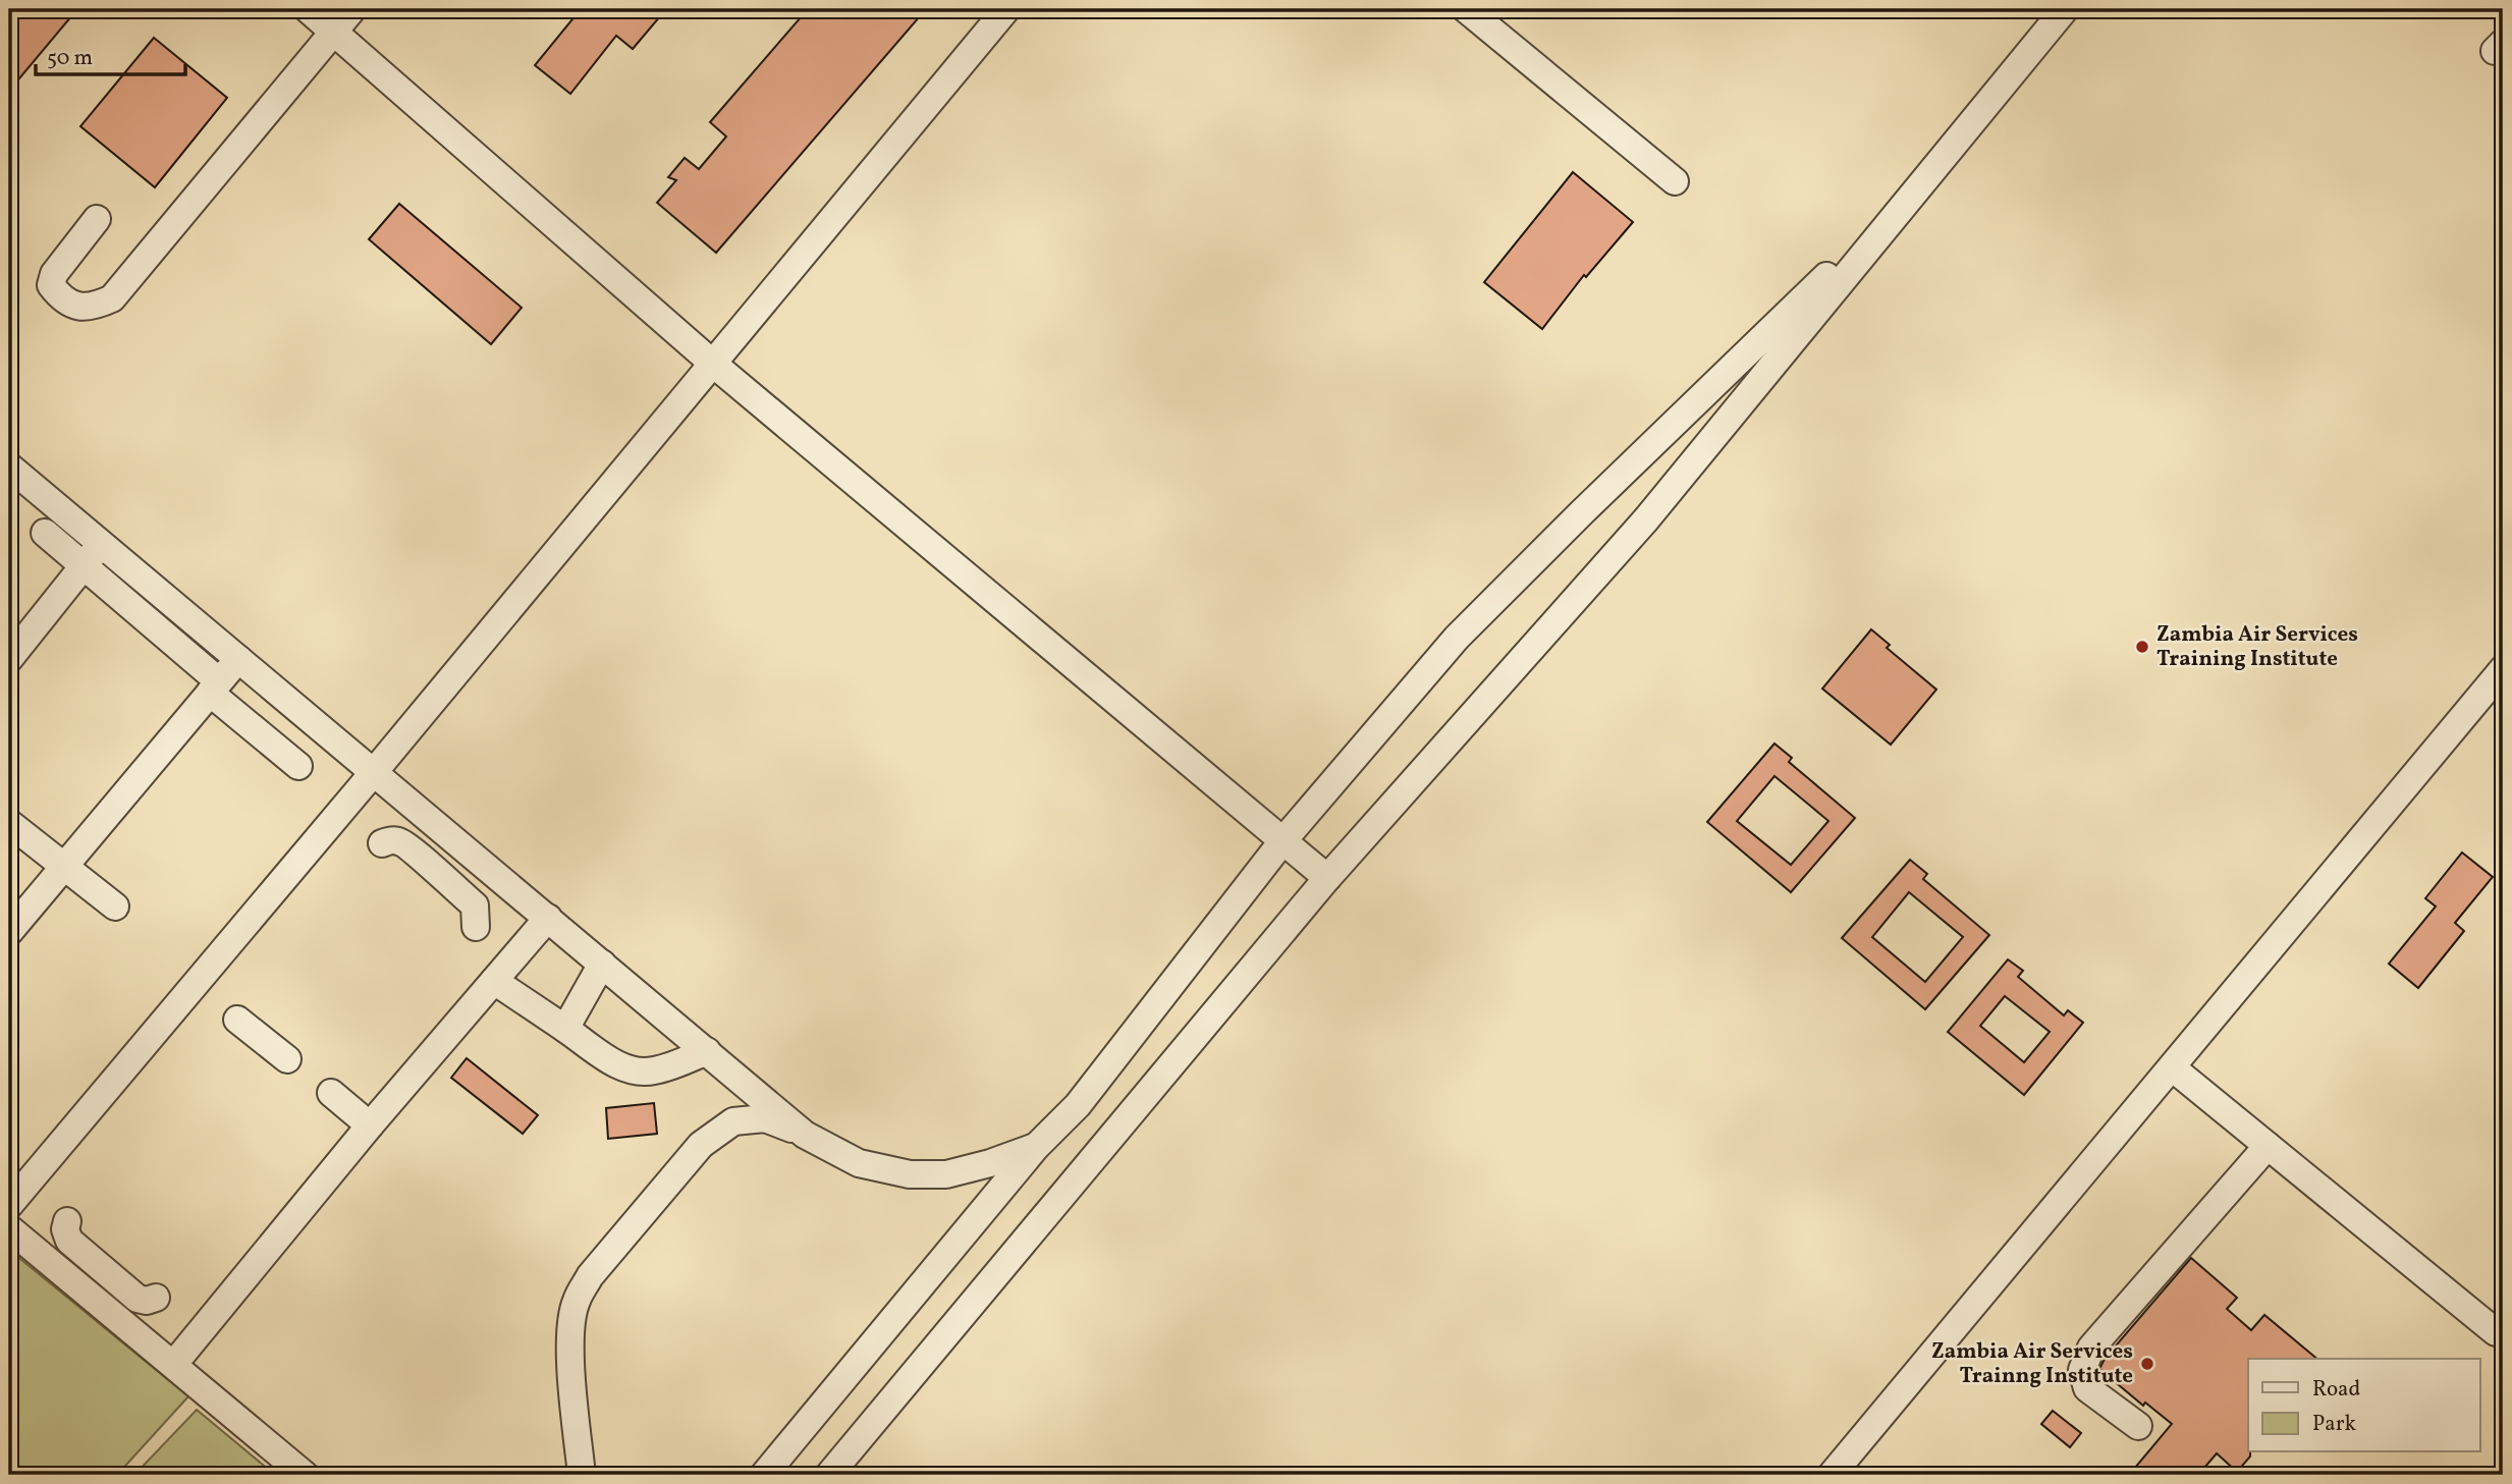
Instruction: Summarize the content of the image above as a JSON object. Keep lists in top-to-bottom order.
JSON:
{
  "places": ["Zambia Air Services Training Institute", "Zambia Air Services Trainng Institute"],
  "legend": ["Road", "Park"],
  "scale_bar": "50 m"
}
